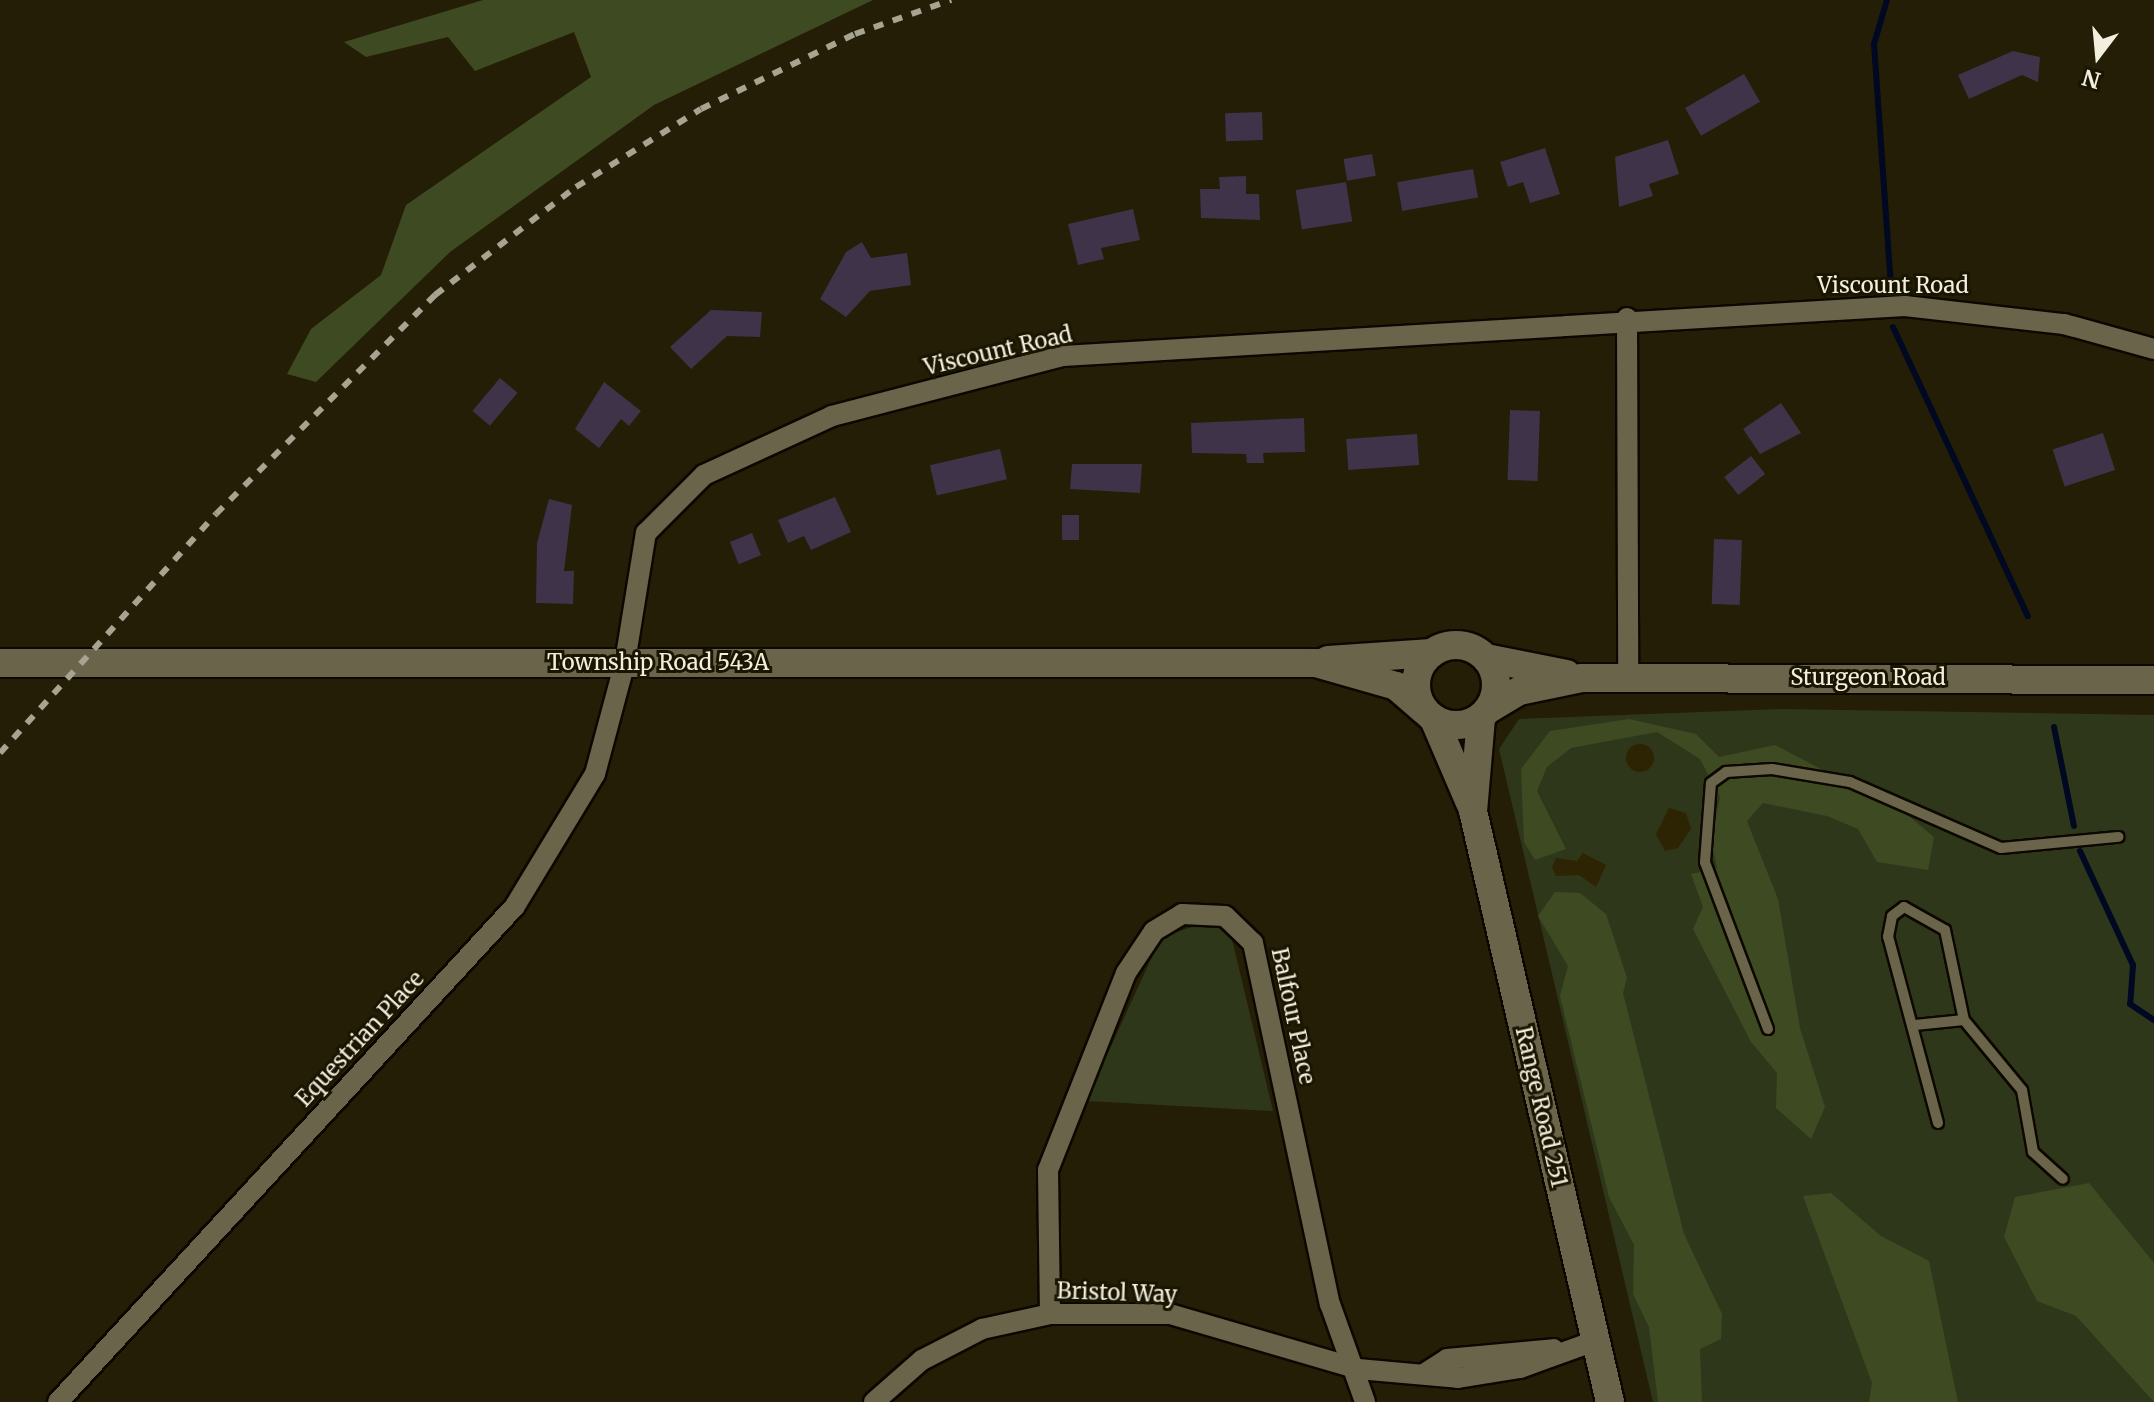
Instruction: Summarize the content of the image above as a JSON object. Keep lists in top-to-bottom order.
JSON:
{
  "streets": {
    "main road": ["Township Road 543A", "Sturgeon Road", "Range Road 251"],
    "street": [
      "Viscount Road",
      "Balfour Place",
      "Equestrian Place",
      "Bristol Way"
    ]
  },
  "crossings": [
    ["Viscount Road", "Township Road 543A"],
    ["Viscount Road", "Equestrian Place"],
    ["Township Road 543A", "Sturgeon Road"],
    ["Township Road 543A", "Equestrian Place"],
    ["Township Road 543A", "Range Road 251"],
    ["Sturgeon Road", "Range Road 251"],
    ["Balfour Place", "Bristol Way"],
    ["Range Road 251", "Bristol Way"]
  ],
  "north": "bottom"
}
